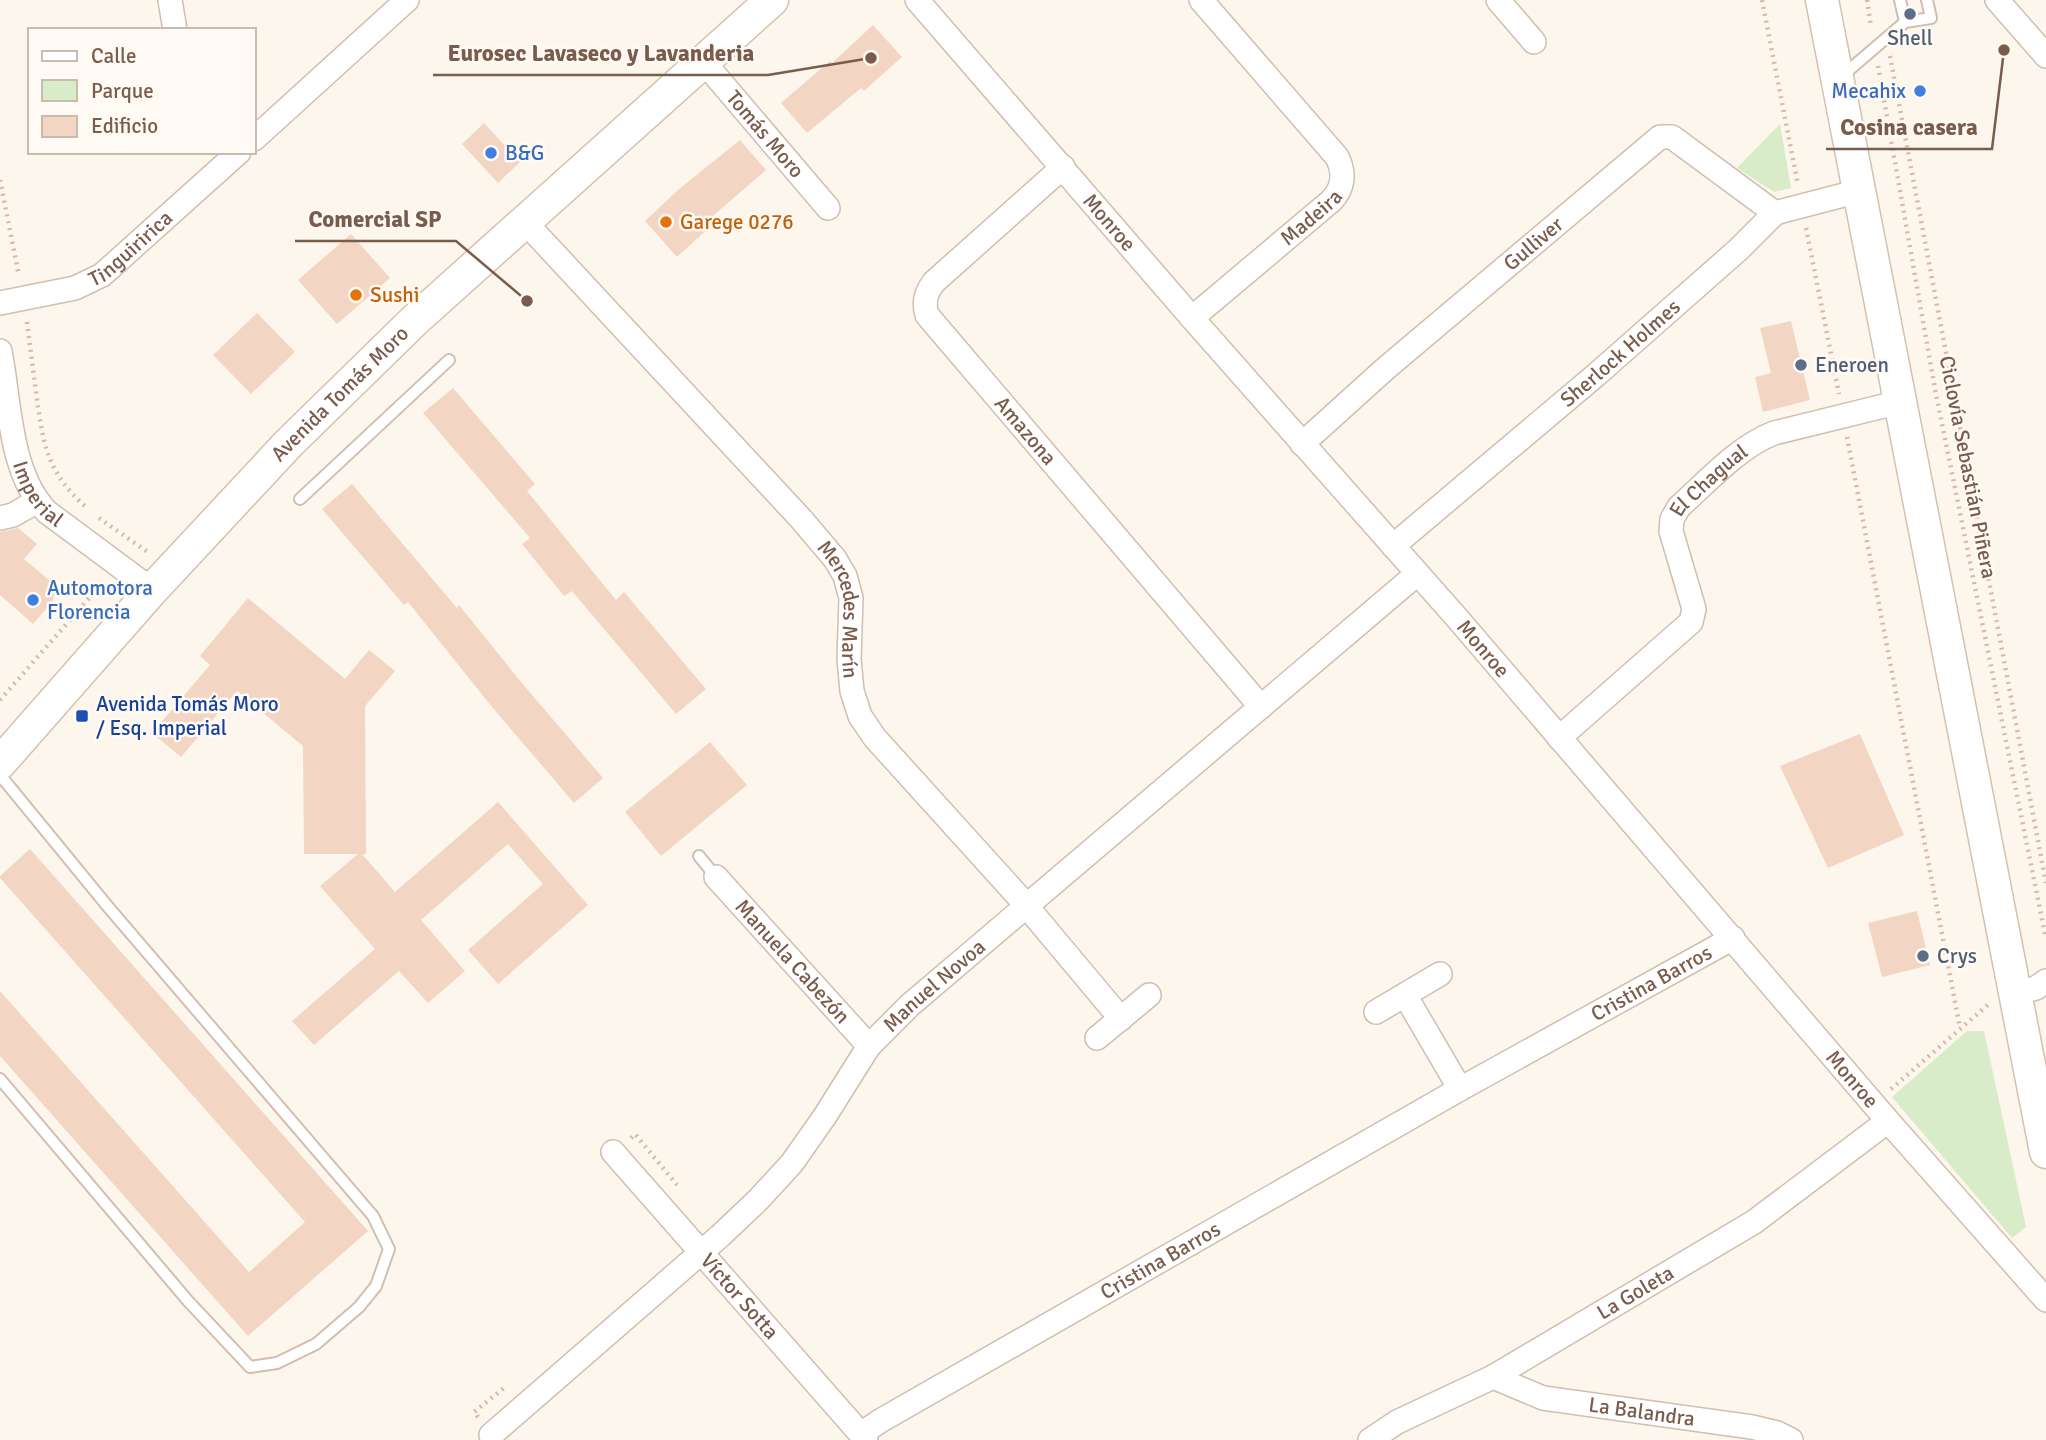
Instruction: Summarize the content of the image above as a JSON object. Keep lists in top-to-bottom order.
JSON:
{
  "streets": {
    "main road": ["Avenida Tomás Moro"],
    "street": [
      "Tomás Moro",
      "Madeira",
      "Monroe",
      "Gulliver",
      "Tinguiririca",
      "Sherlock Holmes",
      "Amazona",
      "El Chagual",
      "Imperial",
      "Mercedes Marín",
      "Manuela Cabezón",
      "Cristina Barros",
      "Manuel Novoa",
      "La Goleta",
      "Víctor Sotta",
      "La Balandra"
    ],
    "path": ["Ciclovía Sebastián Piñera"]
  },
  "crossings": [
    ["Tomás Moro", "Avenida Tomás Moro"],
    ["Madeira", "Monroe"],
    ["Monroe", "Gulliver"],
    ["Monroe", "Sherlock Holmes"],
    ["Monroe", "Amazona"],
    ["Monroe", "El Chagual"],
    ["Monroe", "Cristina Barros"],
    ["Monroe", "Manuel Novoa"],
    ["Monroe", "La Goleta"],
    ["Gulliver", "Sherlock Holmes"],
    ["Avenida Tomás Moro", "Imperial"],
    ["Avenida Tomás Moro", "Mercedes Marín"],
    ["Amazona", "Manuel Novoa"],
    ["Mercedes Marín", "Manuel Novoa"],
    ["Manuela Cabezón", "Manuel Novoa"],
    ["Cristina Barros", "Víctor Sotta"],
    ["Manuel Novoa", "Víctor Sotta"],
    ["La Goleta", "La Balandra"]
  ],
  "places": {
    "other": [
      "Shell",
      "Cosina casera",
      "Eurosec Lavaseco y Lavanderia",
      "Mecahix",
      "B&G",
      "Garege 0276",
      "Sushi",
      "Comercial SP",
      "Eneroen",
      "Automotora Florencia",
      "Crys"
    ],
    "transit": ["Avenida Tomás Moro / Esq. Imperial"]
  },
  "legend": ["Calle", "Parque", "Edificio"]
}
